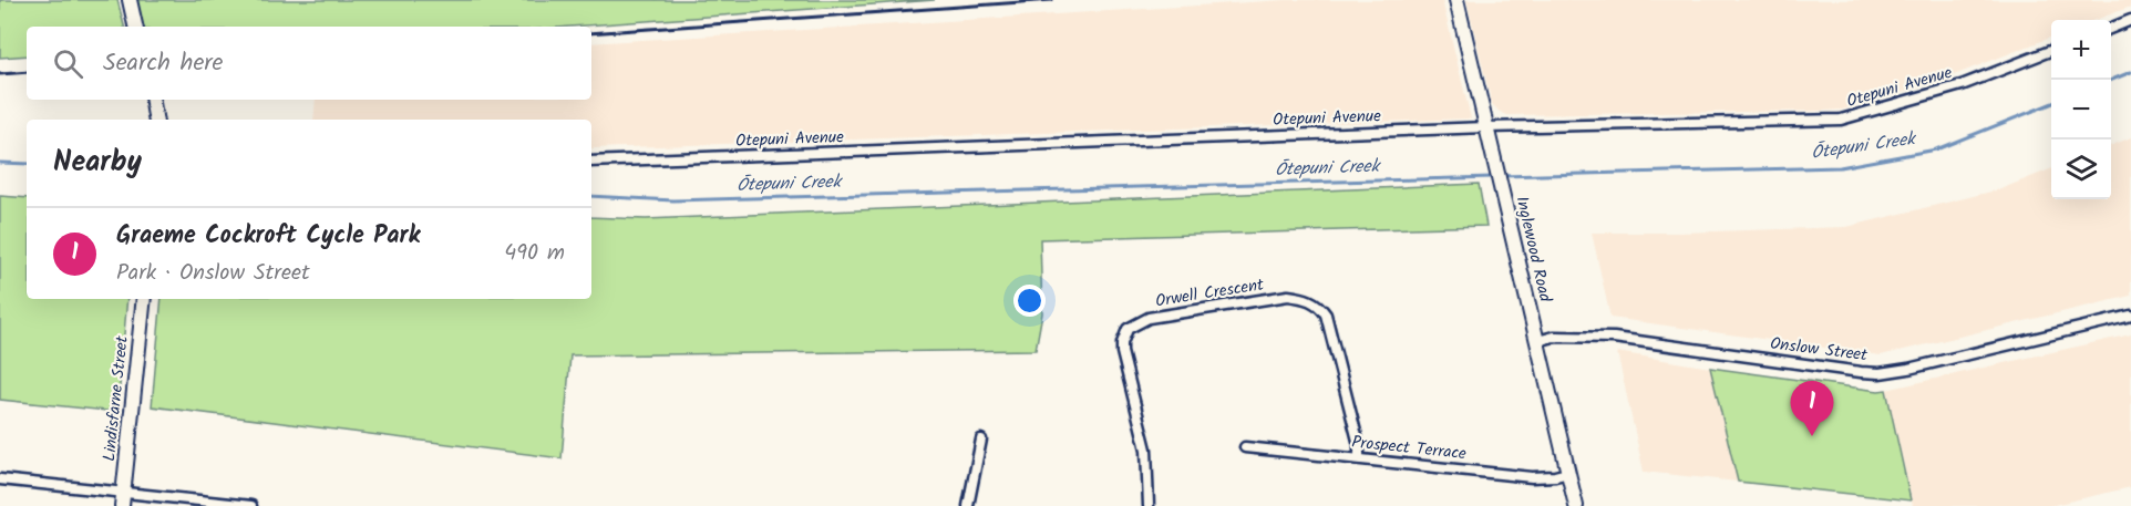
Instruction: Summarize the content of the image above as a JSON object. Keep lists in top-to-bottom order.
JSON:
{
  "streets": {
    "street": [
      "Otepuni Avenue",
      "Inglewood Road",
      "Orwell Crescent",
      "Onslow Street",
      "Lindisfarne Street",
      "Prospect Terrace"
    ]
  },
  "crossings": [
    ["Otepuni Avenue", "Inglewood Road"],
    ["Inglewood Road", "Onslow Street"],
    ["Inglewood Road", "Prospect Terrace"],
    ["Orwell Crescent", "Prospect Terrace"]
  ],
  "water": ["Ōtepuni Creek"],
  "page": {
    "map_buttons": ["+", "−"],
    "search": "Search here",
    "heading": "Nearby",
    "list": [
      {
        "mark": "1",
        "name": "Graeme Cockroft Cycle Park",
        "note": "Park · Onslow Street",
        "value": "490 m"
      }
    ],
    "pins": "1"
  }
}
